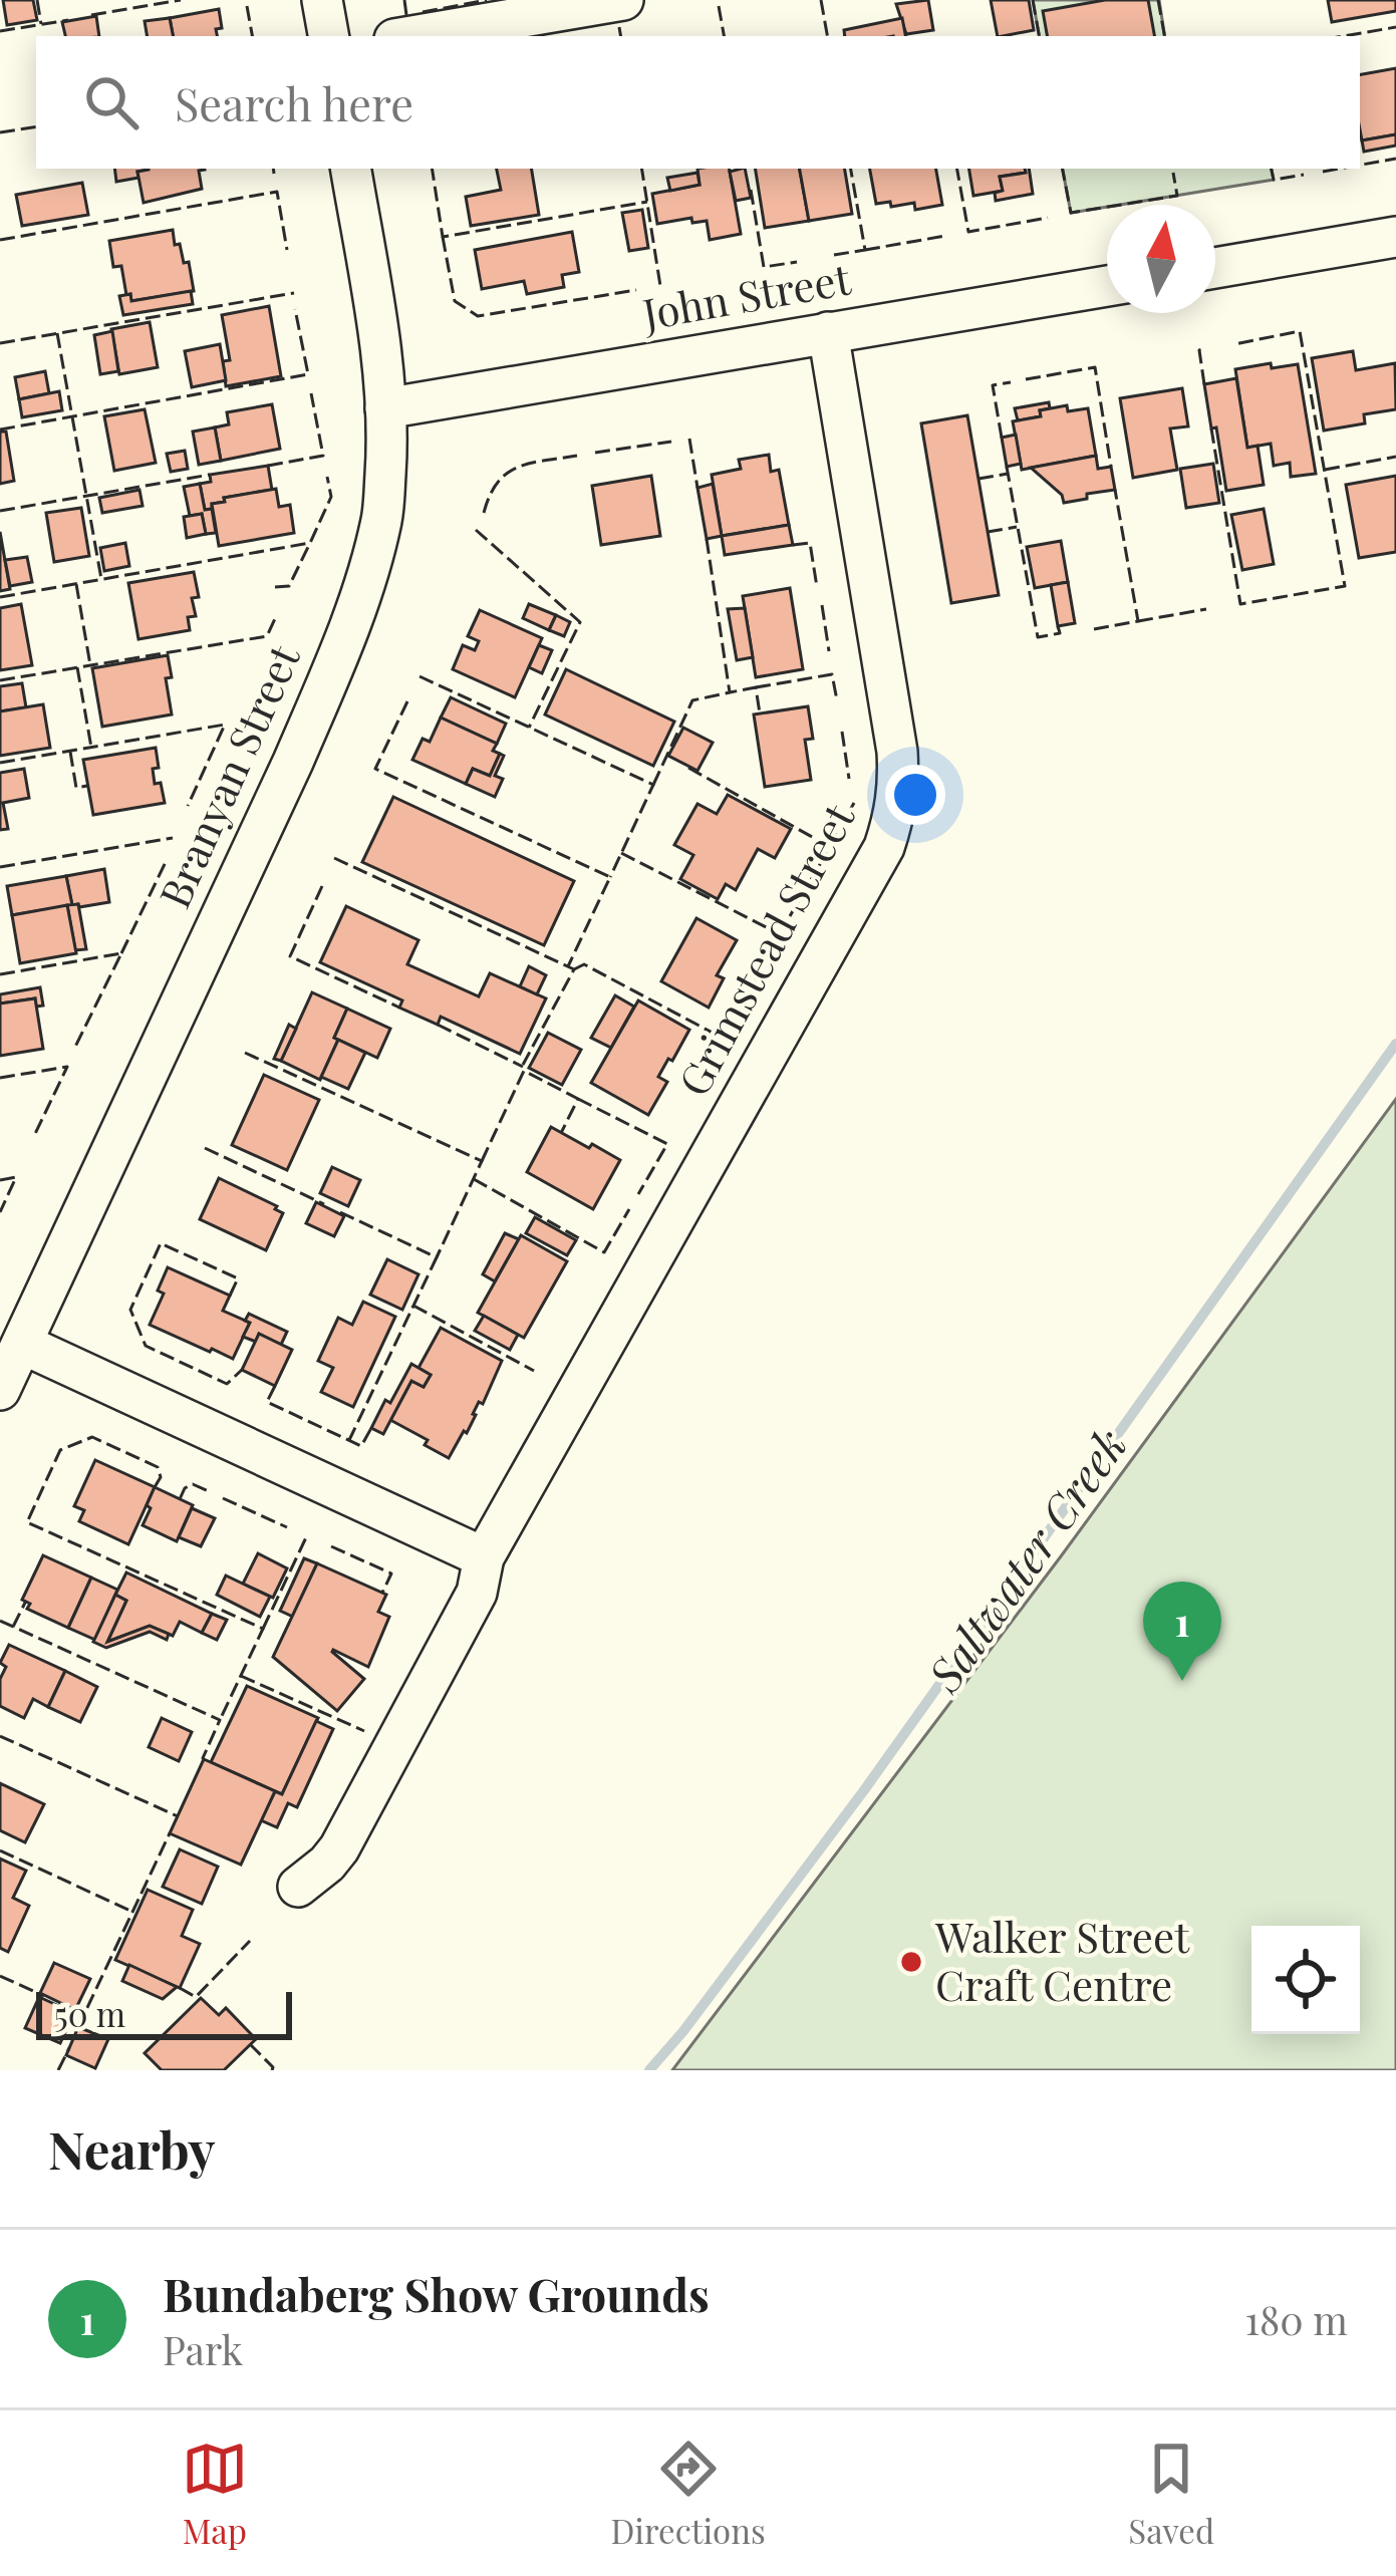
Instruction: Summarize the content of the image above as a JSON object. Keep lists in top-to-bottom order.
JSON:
{
  "streets": {
    "street": ["John Street", "Branyan Street", "Grimstead Street"]
  },
  "crossings": [
    ["John Street", "Branyan Street"],
    ["John Street", "Grimstead Street"]
  ],
  "water": ["Saltwater Creek"],
  "places": ["Walker Street Craft Centre"],
  "scale_bar": "50 m",
  "north": "top",
  "page": {
    "search": "Search here",
    "pins": "1",
    "scale": "50 m",
    "heading": "Nearby",
    "list": [
      {
        "mark": "1",
        "name": "Bundaberg Show Grounds",
        "note": "Park",
        "value": "180 m"
      }
    ],
    "nav": ["Map", "Directions", "Saved"]
  }
}
